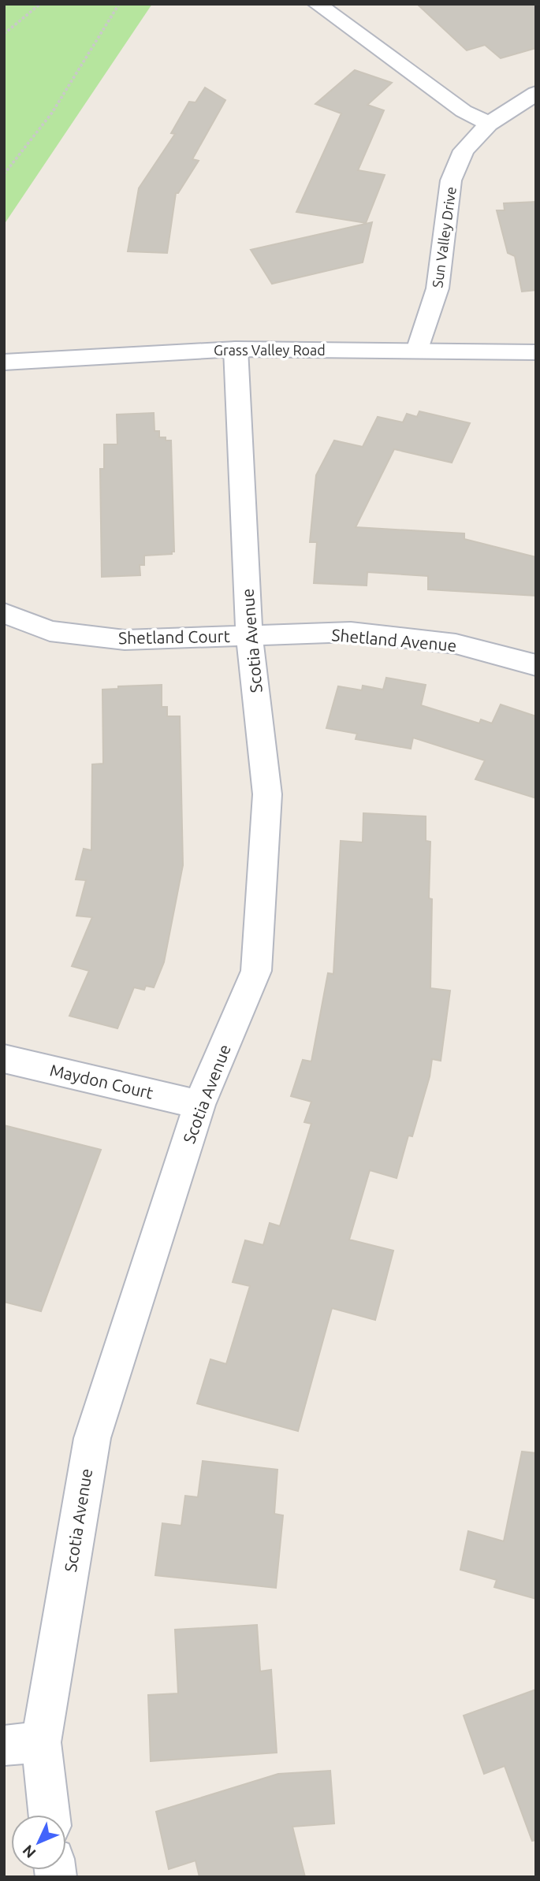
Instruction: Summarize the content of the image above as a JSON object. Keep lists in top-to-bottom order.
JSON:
{
  "streets": {
    "street": [
      "Sun Valley Drive",
      "Grass Valley Road",
      "Shetland Court",
      "Shetland Avenue",
      "Scotia Avenue",
      "Maydon Court"
    ]
  },
  "crossings": [
    ["Sun Valley Drive", "Grass Valley Road"],
    ["Grass Valley Road", "Scotia Avenue"],
    ["Shetland Court", "Shetland Avenue"],
    ["Shetland Court", "Scotia Avenue"],
    ["Shetland Avenue", "Scotia Avenue"],
    ["Scotia Avenue", "Maydon Court"]
  ],
  "north": "bottom left"
}
